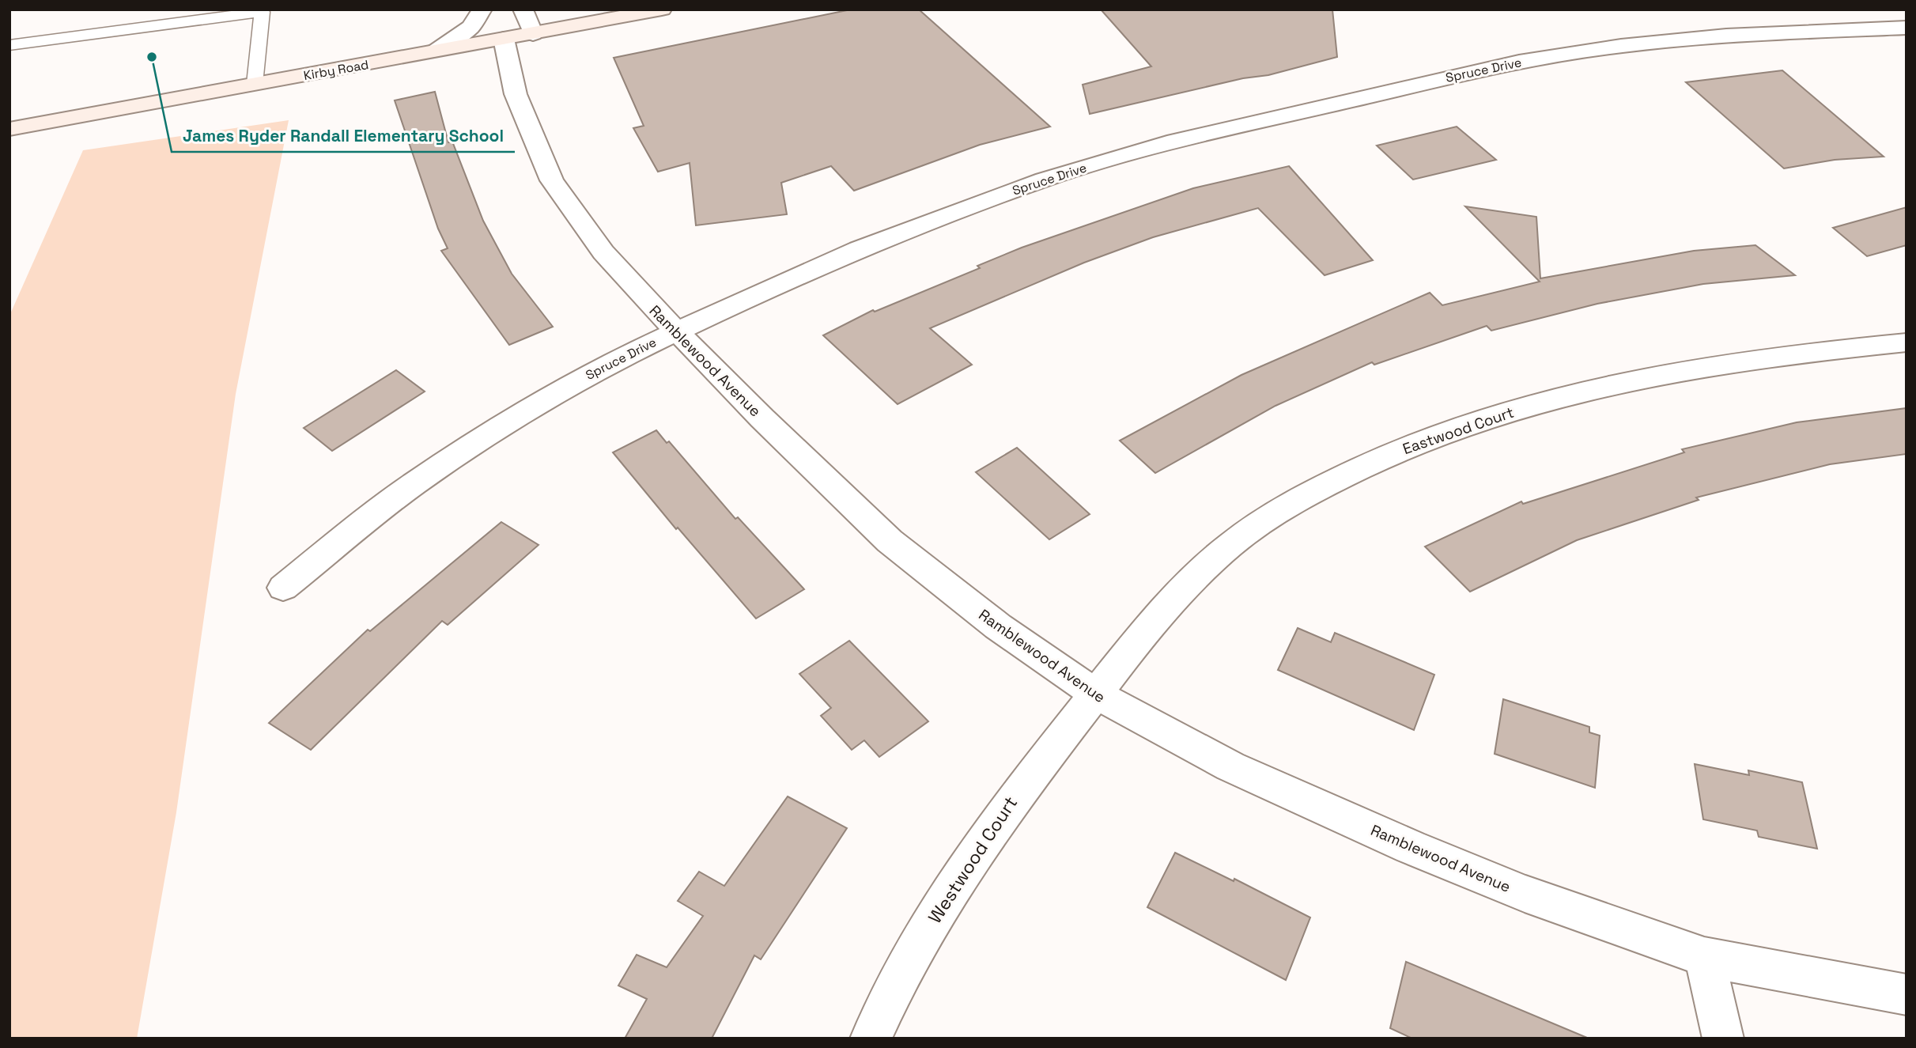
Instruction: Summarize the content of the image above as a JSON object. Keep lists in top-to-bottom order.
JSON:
{
  "streets": {
    "main road": ["Kirby Road"],
    "street": [
      "Spruce Drive",
      "Ramblewood Avenue",
      "Eastwood Court",
      "Westwood Court"
    ]
  },
  "crossings": [
    ["Kirby Road", "Ramblewood Avenue"],
    ["Spruce Drive", "Ramblewood Avenue"],
    ["Ramblewood Avenue", "Eastwood Court"],
    ["Ramblewood Avenue", "Westwood Court"],
    ["Eastwood Court", "Westwood Court"]
  ],
  "places": ["James Ryder Randall Elementary School"]
}
